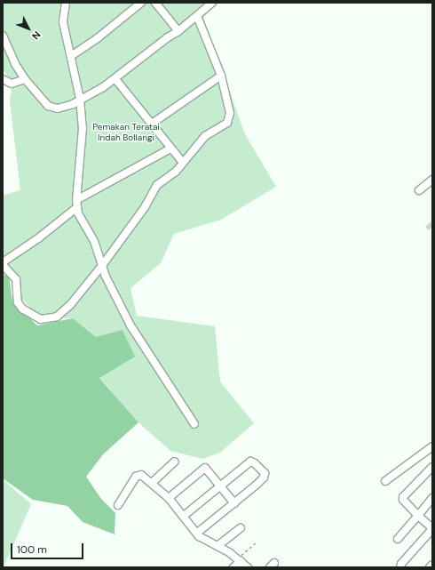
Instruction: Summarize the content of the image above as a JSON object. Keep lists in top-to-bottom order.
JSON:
{
  "parks": ["Pemakan Teratai Indah Bollangi"],
  "scale_bar": "100 m",
  "north": "bottom right"
}
